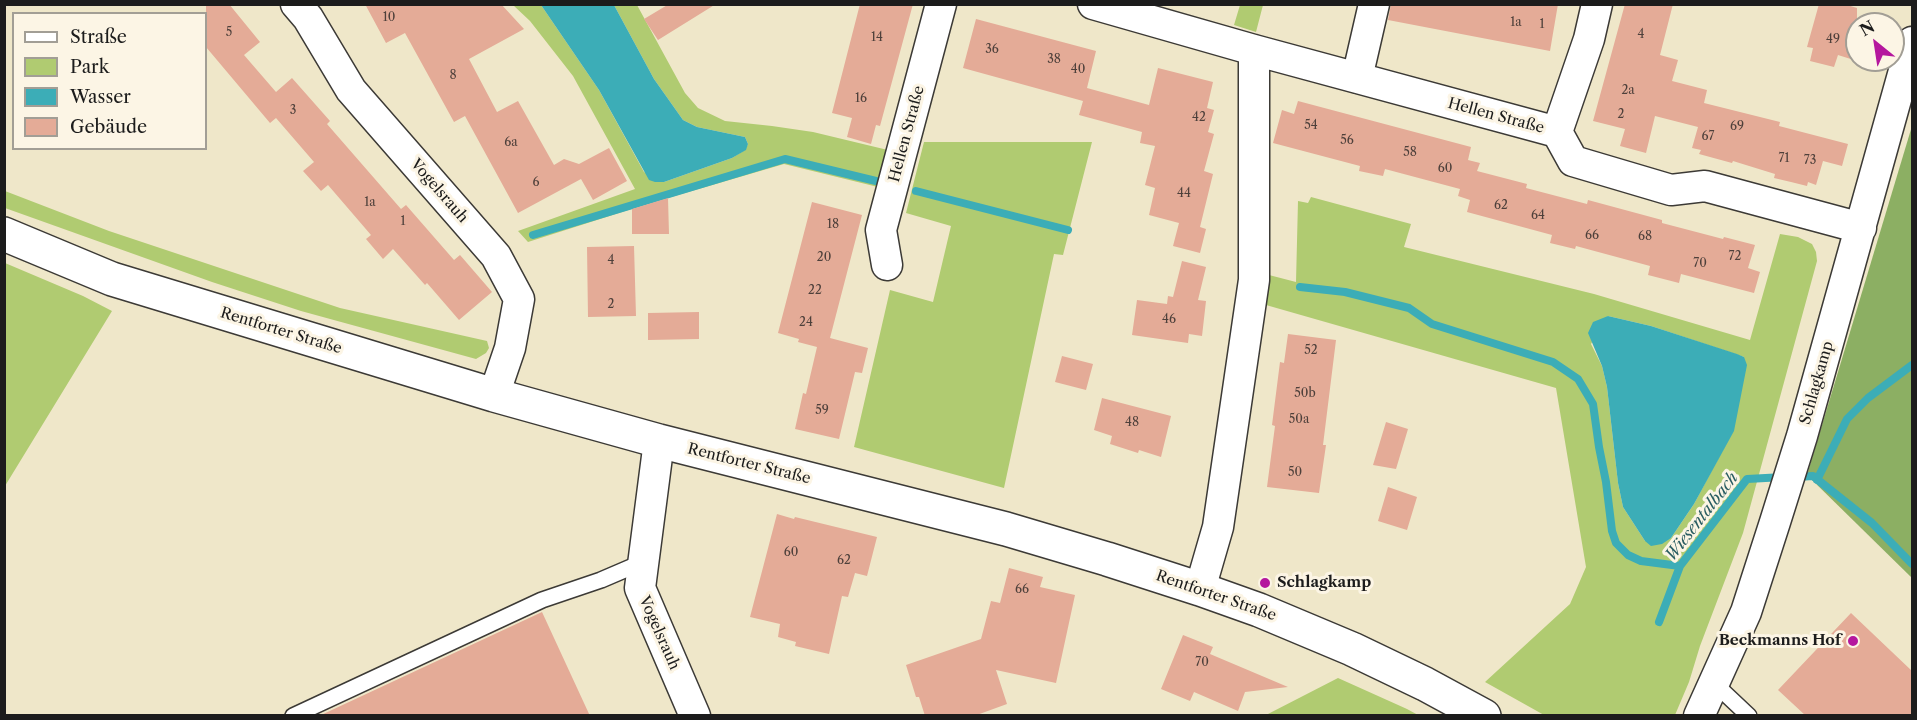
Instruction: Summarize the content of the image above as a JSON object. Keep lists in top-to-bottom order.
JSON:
{
  "streets": {
    "main road": ["Rentforter Straße"],
    "street": ["Hellen Straße", "Vogelsrauh", "Schlagkamp"]
  },
  "crossings": [
    ["Hellen Straße", "Schlagkamp"],
    ["Vogelsrauh", "Rentforter Straße"]
  ],
  "water": ["Wiesentalbach"],
  "places": ["Schlagkamp", "Beckmanns Hof"],
  "house_numbers": [
    "10",
    "1a",
    "1",
    "5",
    "4",
    "14",
    "49",
    "36",
    "38",
    "40",
    "8",
    "2a",
    "16",
    "3",
    "2",
    "42",
    "54",
    "69",
    "67",
    "56",
    "6a",
    "58",
    "71",
    "73",
    "60",
    "6",
    "44",
    "1a",
    "62",
    "64",
    "1",
    "18",
    "66",
    "68",
    "72",
    "20",
    "4",
    "70",
    "22",
    "2",
    "46",
    "24",
    "52",
    "50b",
    "59",
    "50a",
    "48",
    "50",
    "60",
    "62",
    "66",
    "70"
  ],
  "legend": [
    "Straße",
    "Park",
    "Wasser",
    "Gebäude"
  ],
  "north": "top left"
}
